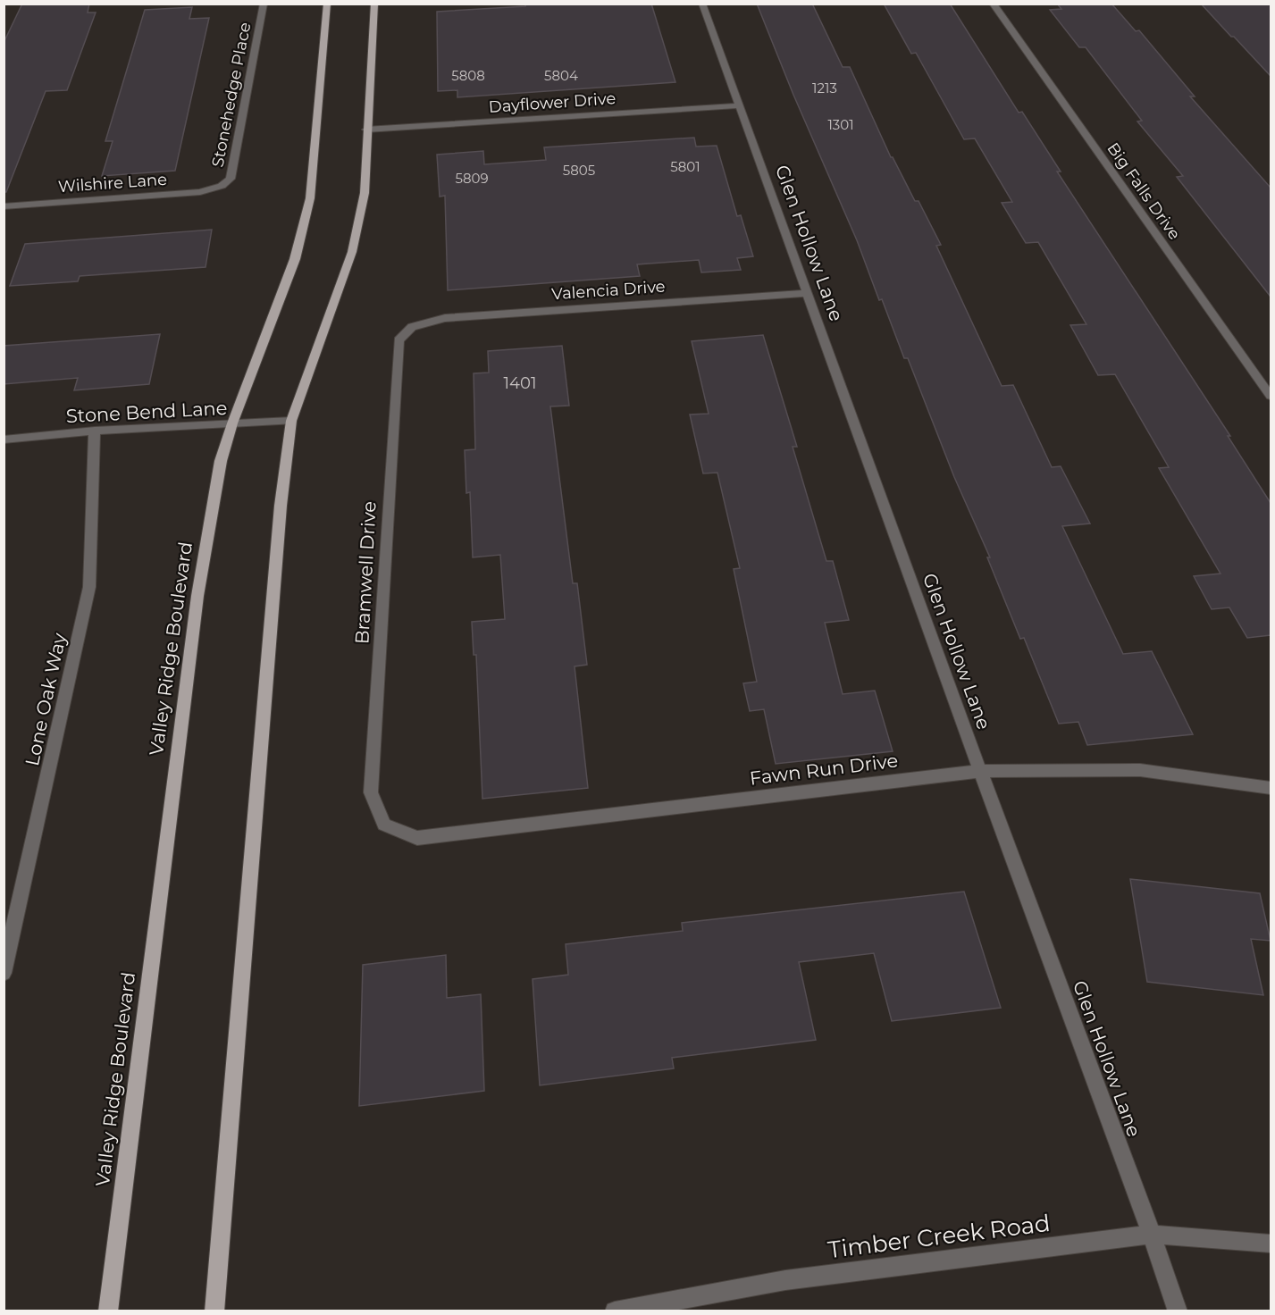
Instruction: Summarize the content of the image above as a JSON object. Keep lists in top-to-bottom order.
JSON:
{
  "streets": {
    "main road": ["Valley Ridge Boulevard"],
    "street": [
      "Stonehedge Place",
      "Dayflower Drive",
      "Wilshire Lane",
      "Big Falls Drive",
      "Glen Hollow Lane",
      "Valencia Drive",
      "Stone Bend Lane",
      "Bramwell Drive",
      "Lone Oak Way",
      "Fawn Run Drive",
      "Timber Creek Road"
    ]
  },
  "crossings": [
    ["Stonehedge Place", "Wilshire Lane"],
    ["Dayflower Drive", "Glen Hollow Lane"],
    ["Glen Hollow Lane", "Valencia Drive"],
    ["Glen Hollow Lane", "Fawn Run Drive"],
    ["Glen Hollow Lane", "Timber Creek Road"],
    ["Valencia Drive", "Bramwell Drive"],
    ["Stone Bend Lane", "Valley Ridge Boulevard"],
    ["Stone Bend Lane", "Lone Oak Way"],
    ["Bramwell Drive", "Fawn Run Drive"]
  ],
  "house_numbers": [
    "5808",
    "5804",
    "1213",
    "1301",
    "5801",
    "5805",
    "5809",
    "1401"
  ]
}
